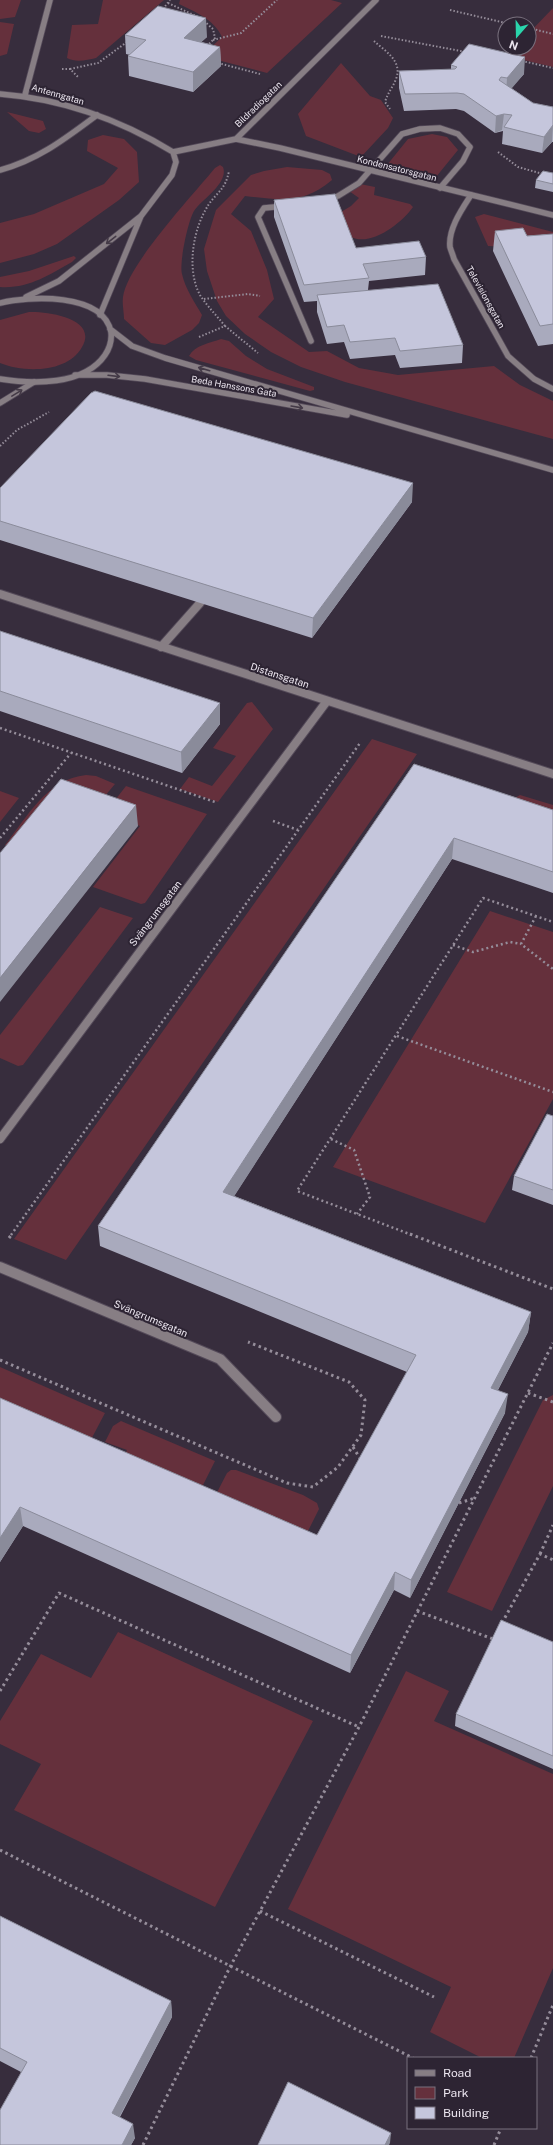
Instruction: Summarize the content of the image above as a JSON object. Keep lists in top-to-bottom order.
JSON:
{
  "streets": {
    "street": [
      "Antenngatan",
      "Bildradiogatan",
      "Kondensatorsgatan",
      "Televisionsgatan",
      "Beda Hanssons Gata",
      "Distansgatan",
      "Svängrumsgatan"
    ]
  },
  "crossings": [
    ["Antenngatan", "Bildradiogatan"],
    ["Bildradiogatan", "Kondensatorsgatan"],
    ["Kondensatorsgatan", "Televisionsgatan"],
    ["Distansgatan", "Svängrumsgatan"]
  ],
  "legend": ["Road", "Park", "Building"],
  "north": "bottom"
}
